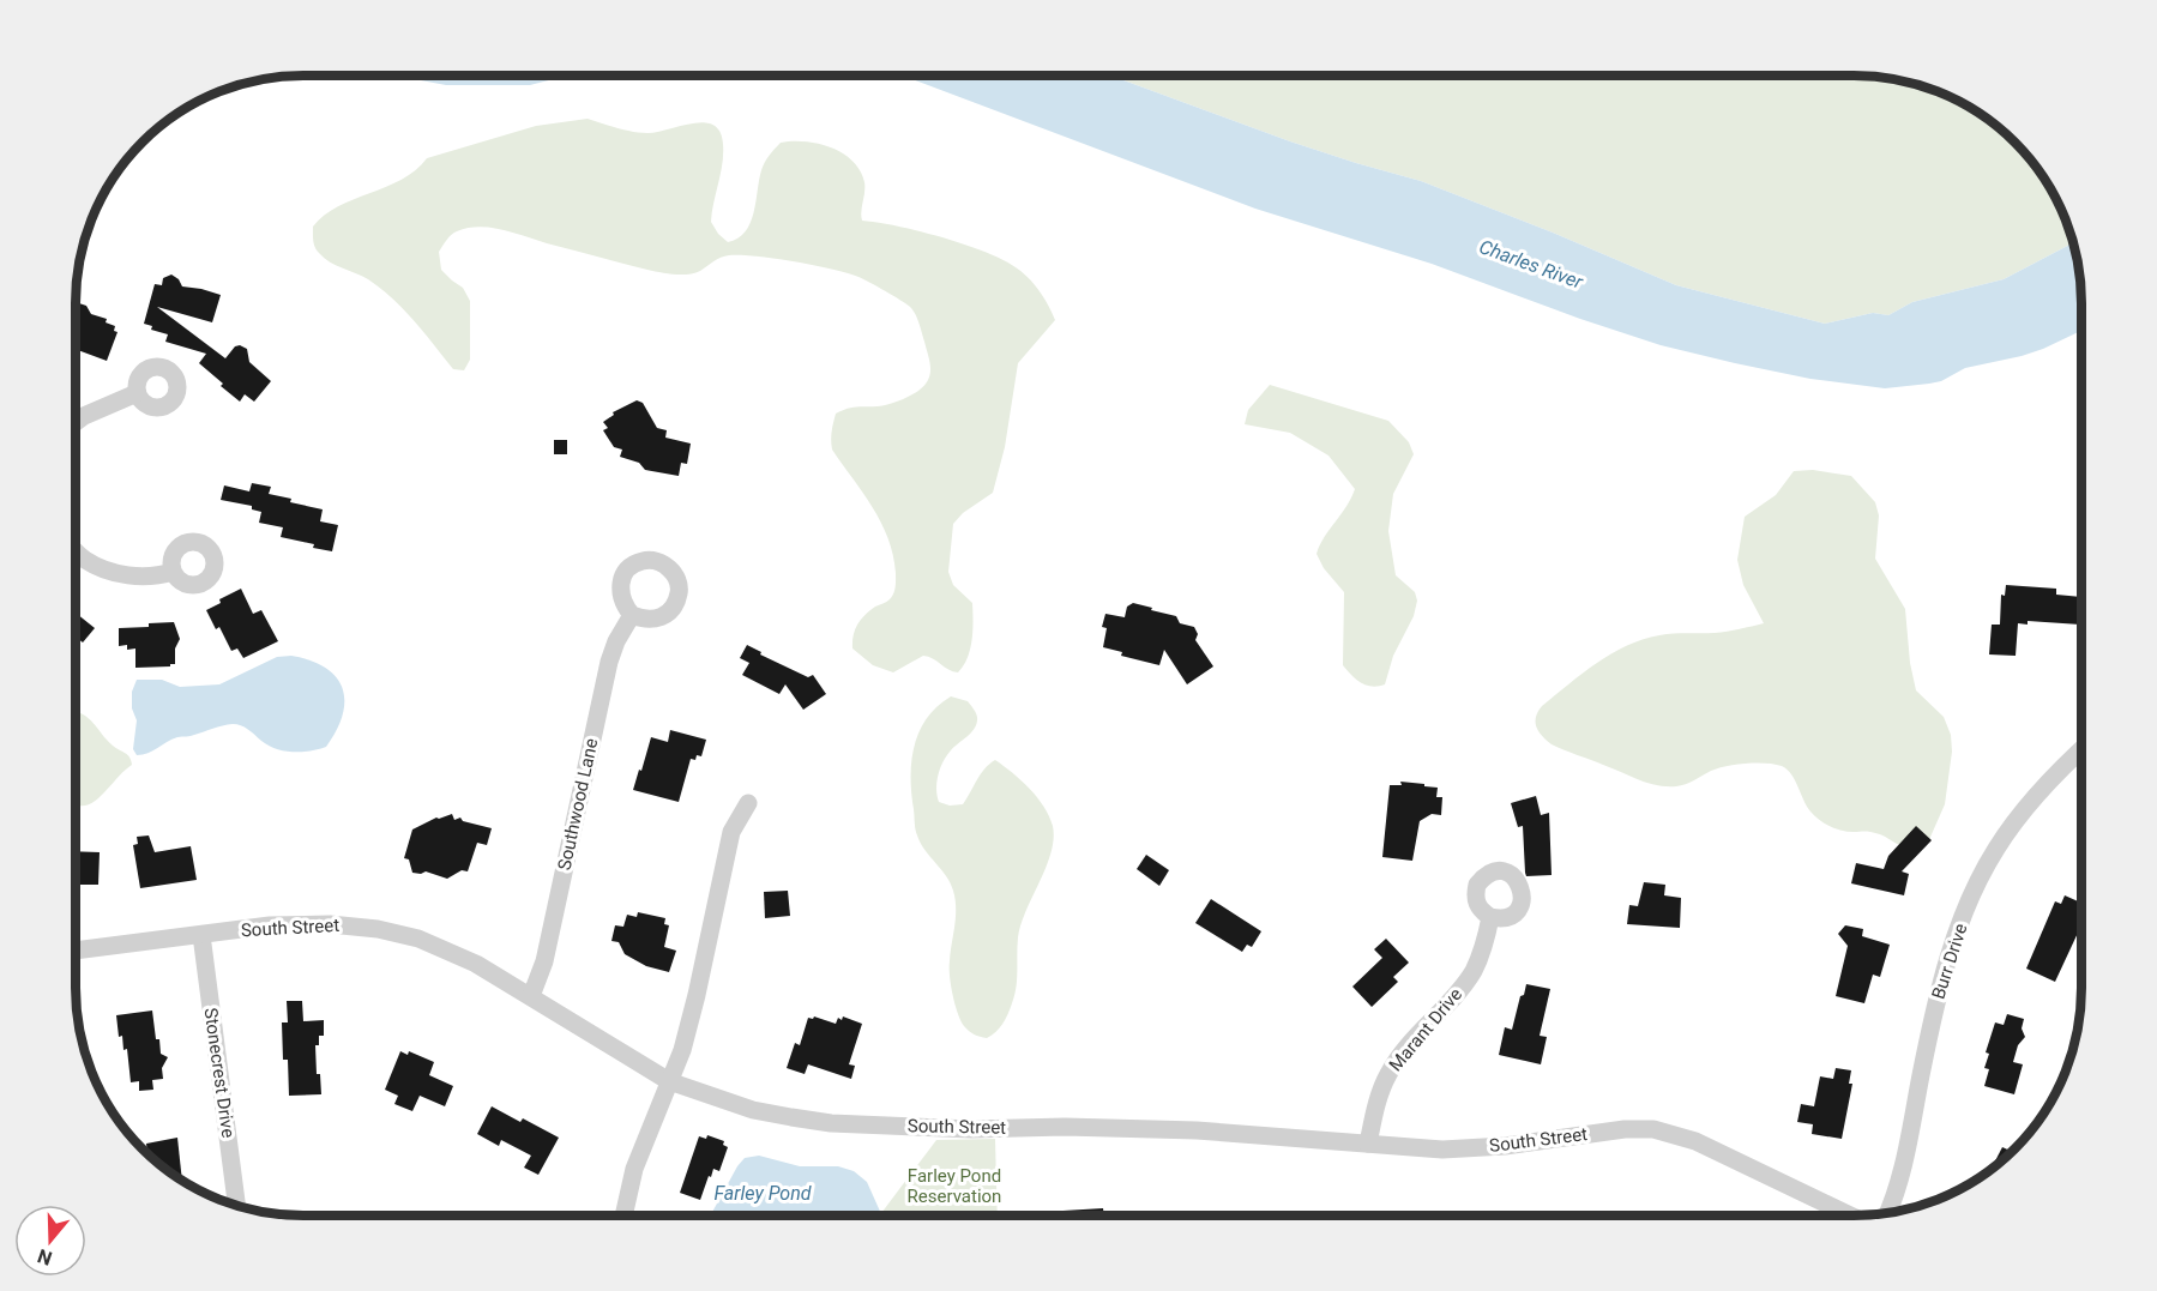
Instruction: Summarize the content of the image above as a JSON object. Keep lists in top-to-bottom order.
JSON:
{
  "streets": {
    "street": [
      "Southwood Lane",
      "South Street",
      "Burr Drive",
      "Marant Drive",
      "Stonecrest Drive"
    ]
  },
  "crossings": [
    ["Southwood Lane", "South Street"],
    ["South Street", "Marant Drive"],
    ["South Street", "Stonecrest Drive"]
  ],
  "water": ["Charles River", "Farley Pond"],
  "parks": ["Farley Pond Reservation"],
  "north": "bottom"
}
